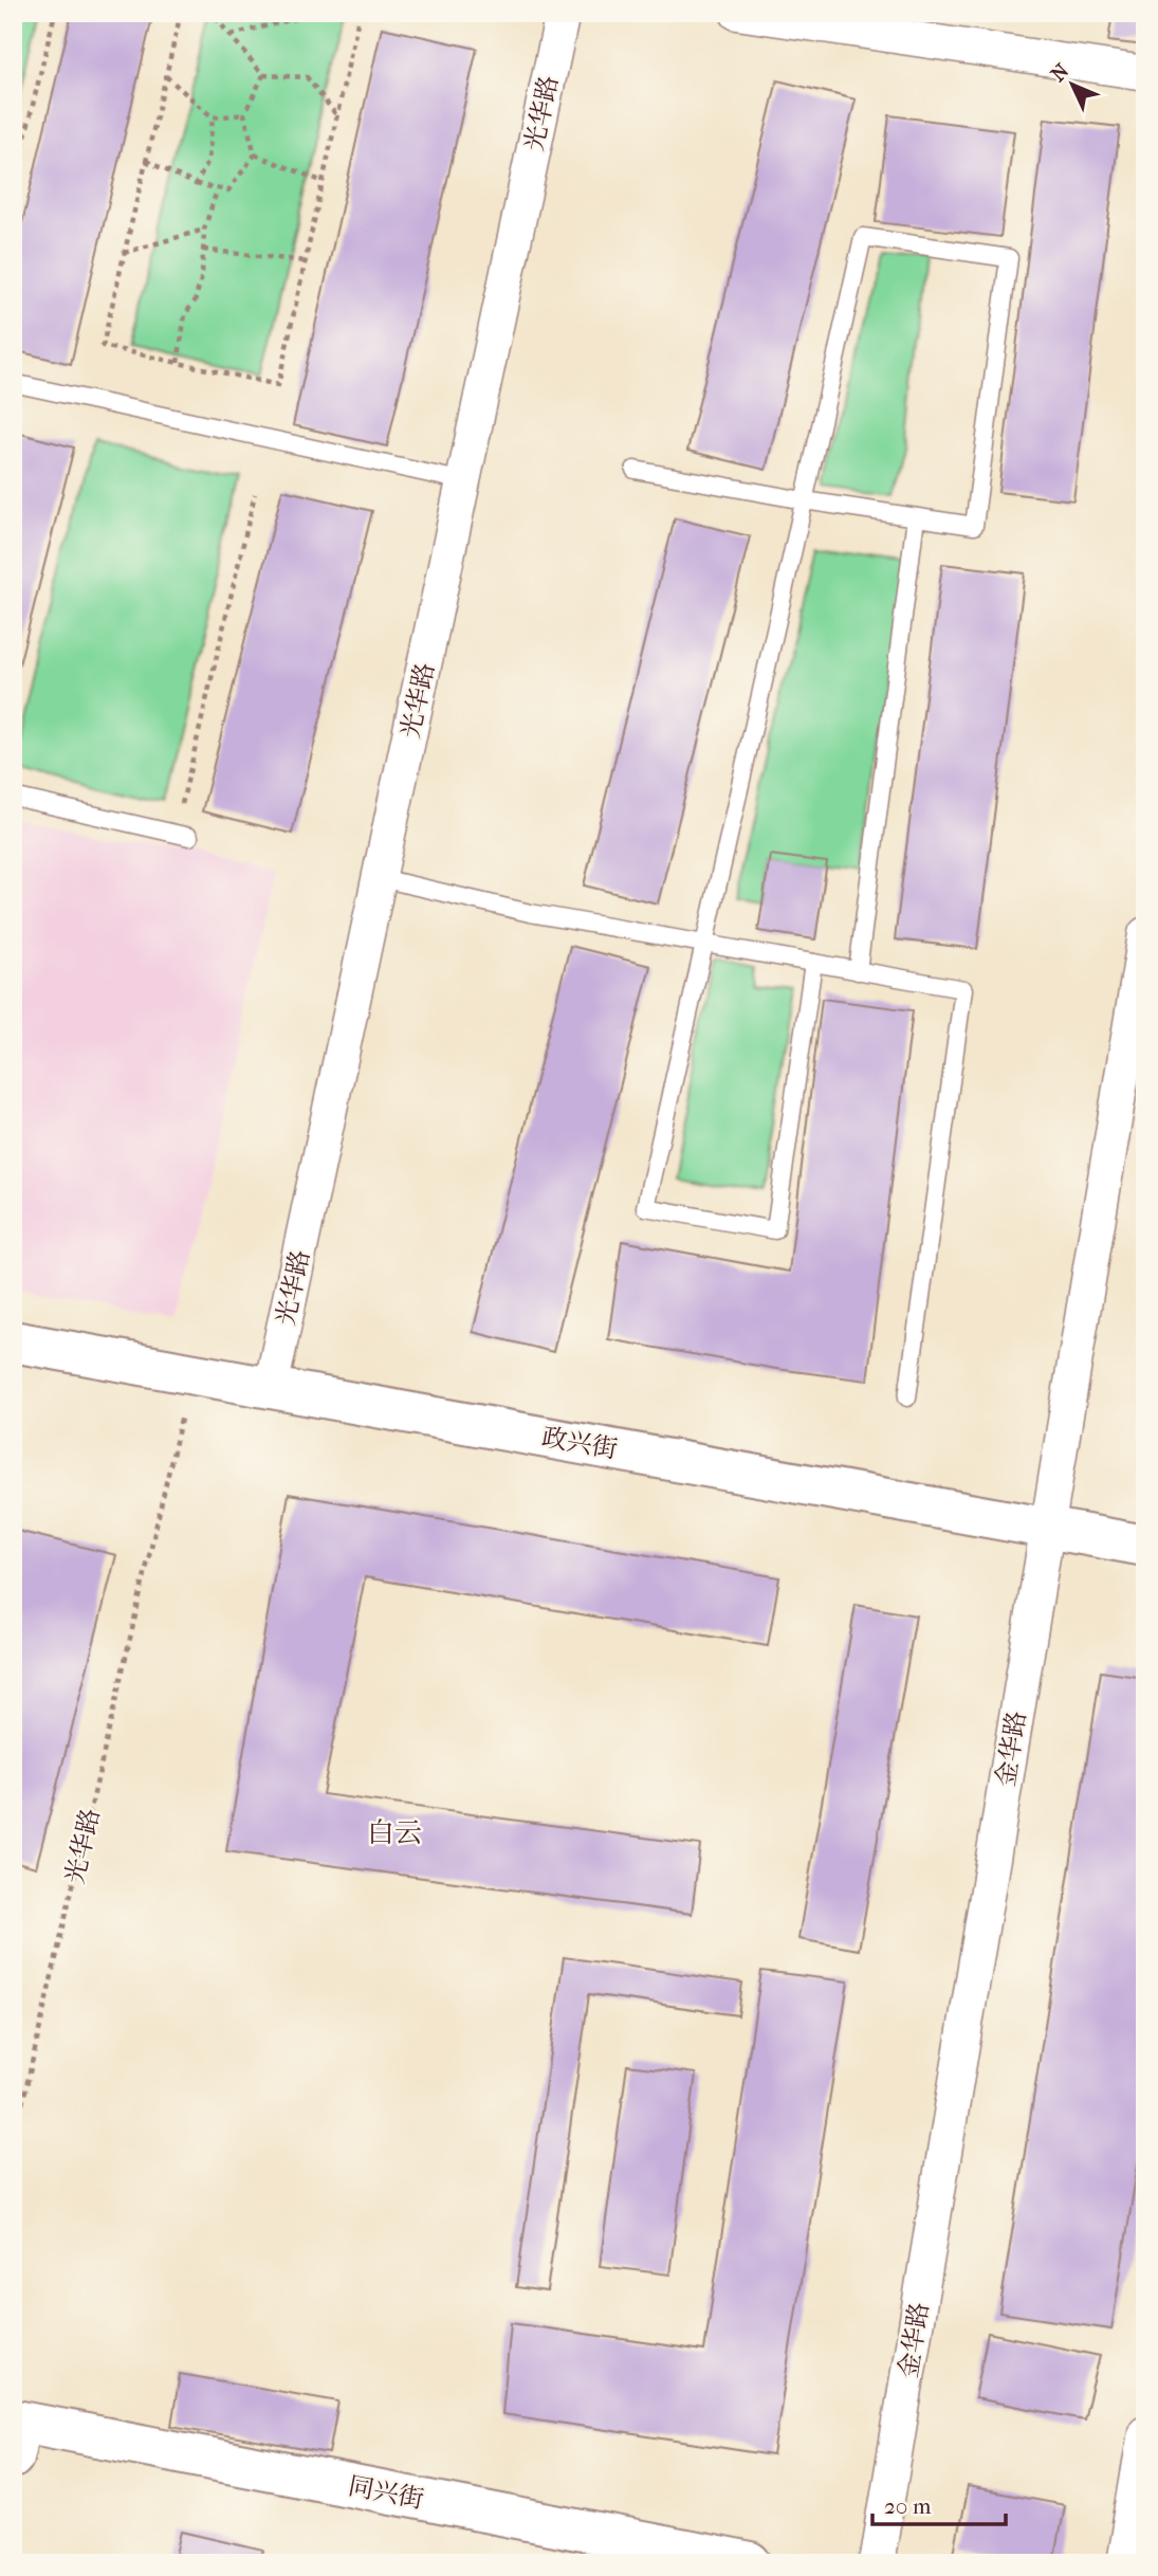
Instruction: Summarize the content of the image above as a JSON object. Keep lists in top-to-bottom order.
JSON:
{
  "streets": {
    "street": [
      "光华路",
      "政兴街",
      "金华路",
      "同兴街"
    ]
  },
  "crossings": [
    ["光华路", "政兴街"],
    ["政兴街", "金华路"]
  ],
  "districts": ["白云"],
  "scale_bar": "20 m",
  "north": "top left"
}
